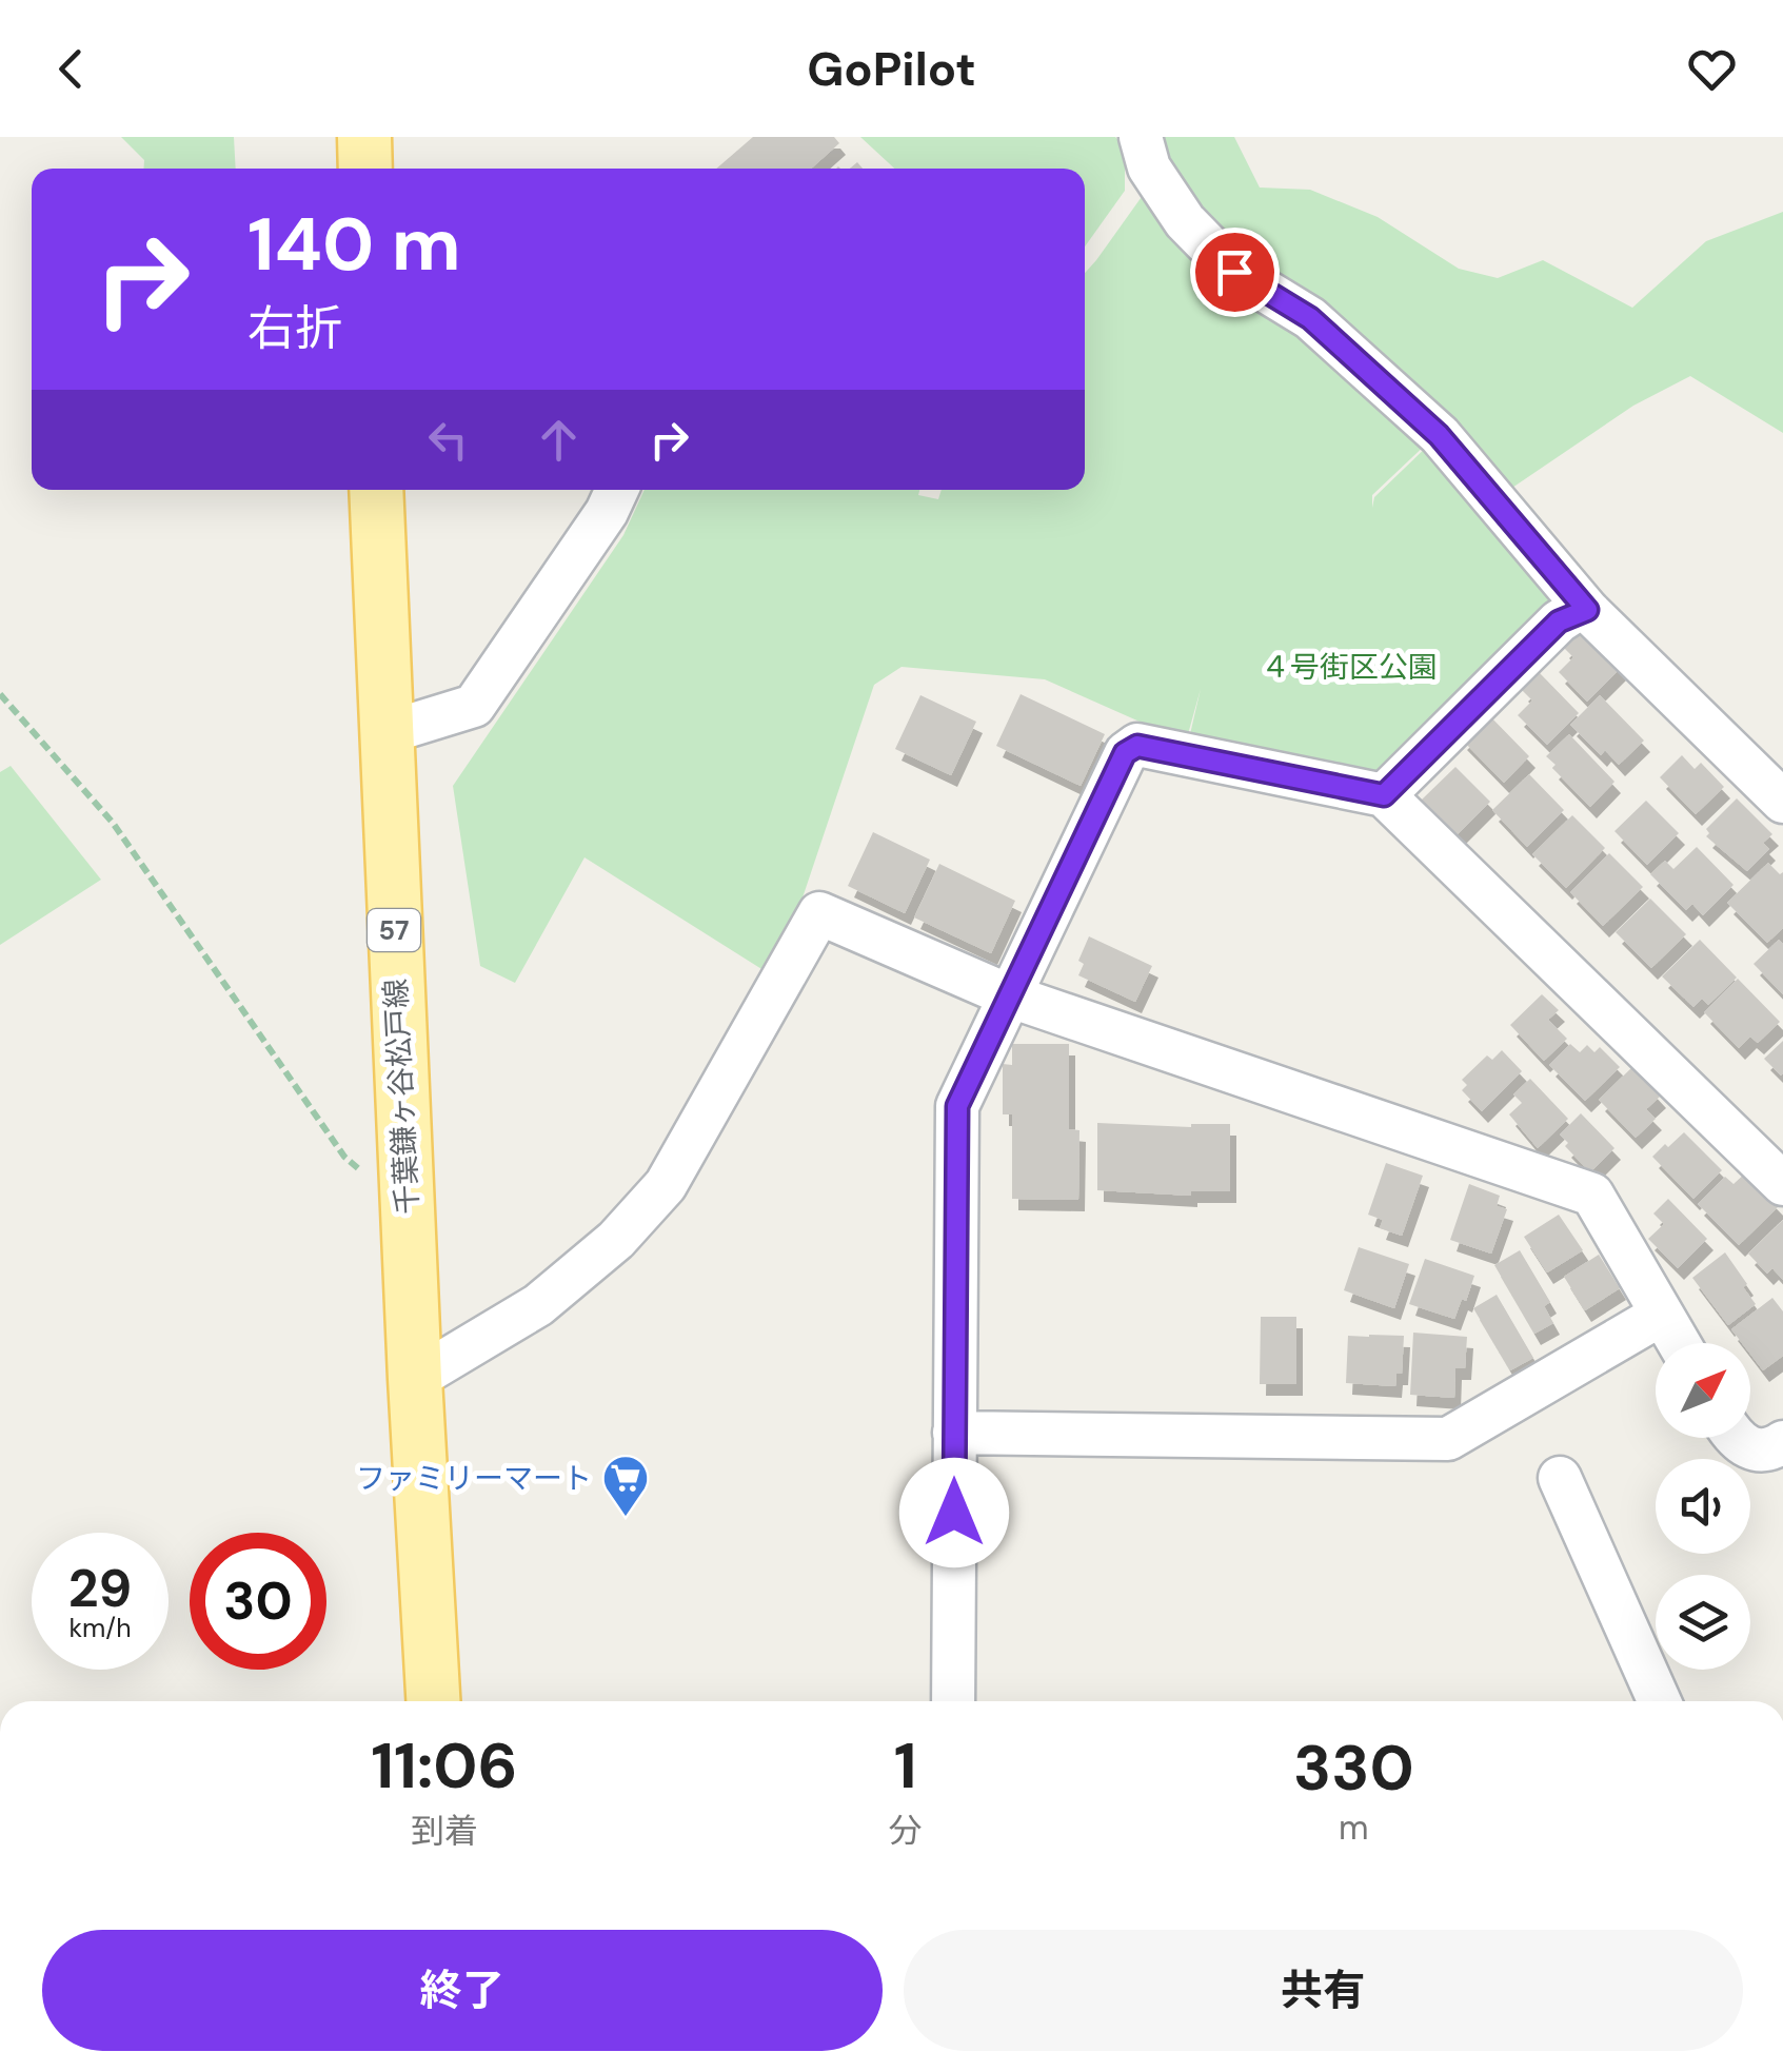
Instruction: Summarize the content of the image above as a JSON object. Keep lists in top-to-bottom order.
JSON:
{
  "streets": {
    "main road": ["57", "千葉鎌ヶ谷松戸線"]
  },
  "parks": ["４号街区公園"],
  "places": {
    "supermarket": ["ファミリーマート"]
  },
  "north": "top right",
  "page": {
    "header": "GoPilot",
    "turn": ["140 m", "右折"],
    "speed": "29 km/h",
    "limit": "30",
    "eta": [
      "11:06",
      "到着",
      "1",
      "分",
      "330",
      "m"
    ],
    "buttons": ["終了", "共有"]
  }
}
